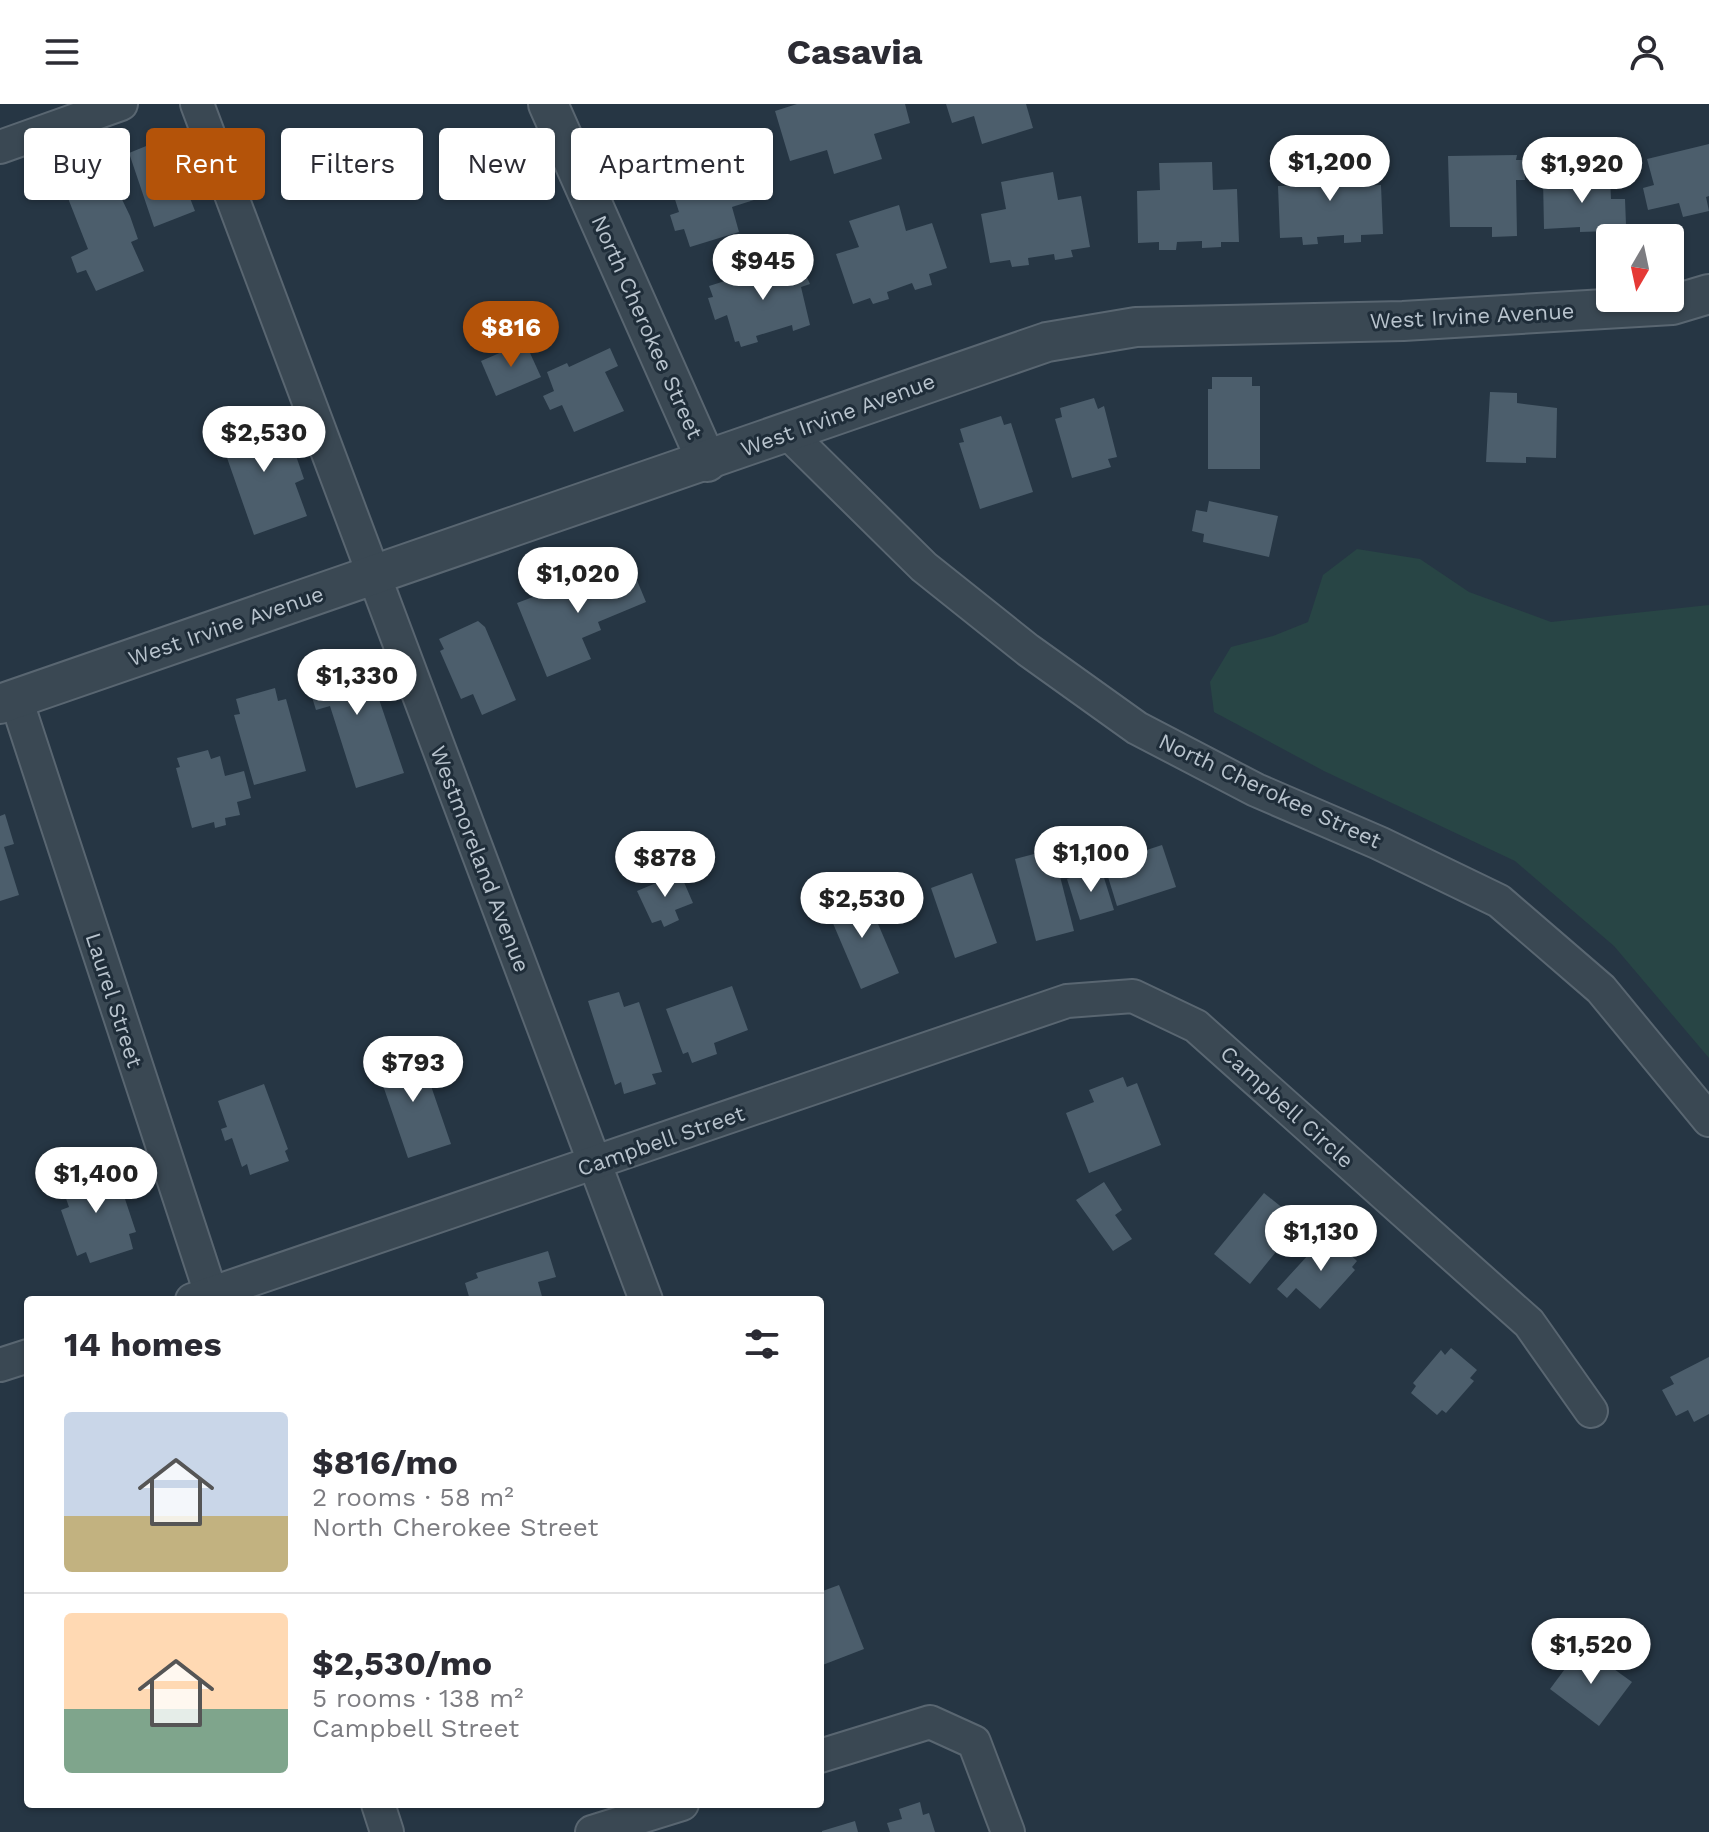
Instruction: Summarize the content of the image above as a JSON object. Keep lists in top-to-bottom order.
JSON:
{
  "streets": {
    "street": [
      "West Irvine Avenue",
      "North Cherokee Street",
      "Westmoreland Avenue",
      "Laurel Street",
      "Campbell Circle",
      "Campbell Street"
    ]
  },
  "crossings": [
    ["West Irvine Avenue", "North Cherokee Street"],
    ["West Irvine Avenue", "Westmoreland Avenue"],
    ["West Irvine Avenue", "Laurel Street"],
    ["Westmoreland Avenue", "Campbell Street"],
    ["Campbell Circle", "Campbell Street"]
  ],
  "north": "bottom",
  "page": {
    "header": "Casavia",
    "chip": [
      "Buy",
      "Rent",
      "Filters",
      "New",
      "Apartment"
    ],
    "price": [
      "$1,200",
      "$1,920",
      "$945",
      "$816",
      "$2,530",
      "$1,020",
      "$1,330",
      "$1,100",
      "$878",
      "$2,530",
      "$793",
      "$1,400",
      "$1,130",
      "$1,520"
    ],
    "heading": "14 homes",
    "list": [
      {
        "name": "$816/mo",
        "note": "2 rooms · 58 m² · North Cherokee Street"
      },
      {
        "name": "$2,530/mo",
        "note": "5 rooms · 138 m² · Campbell Street"
      }
    ]
  }
}
